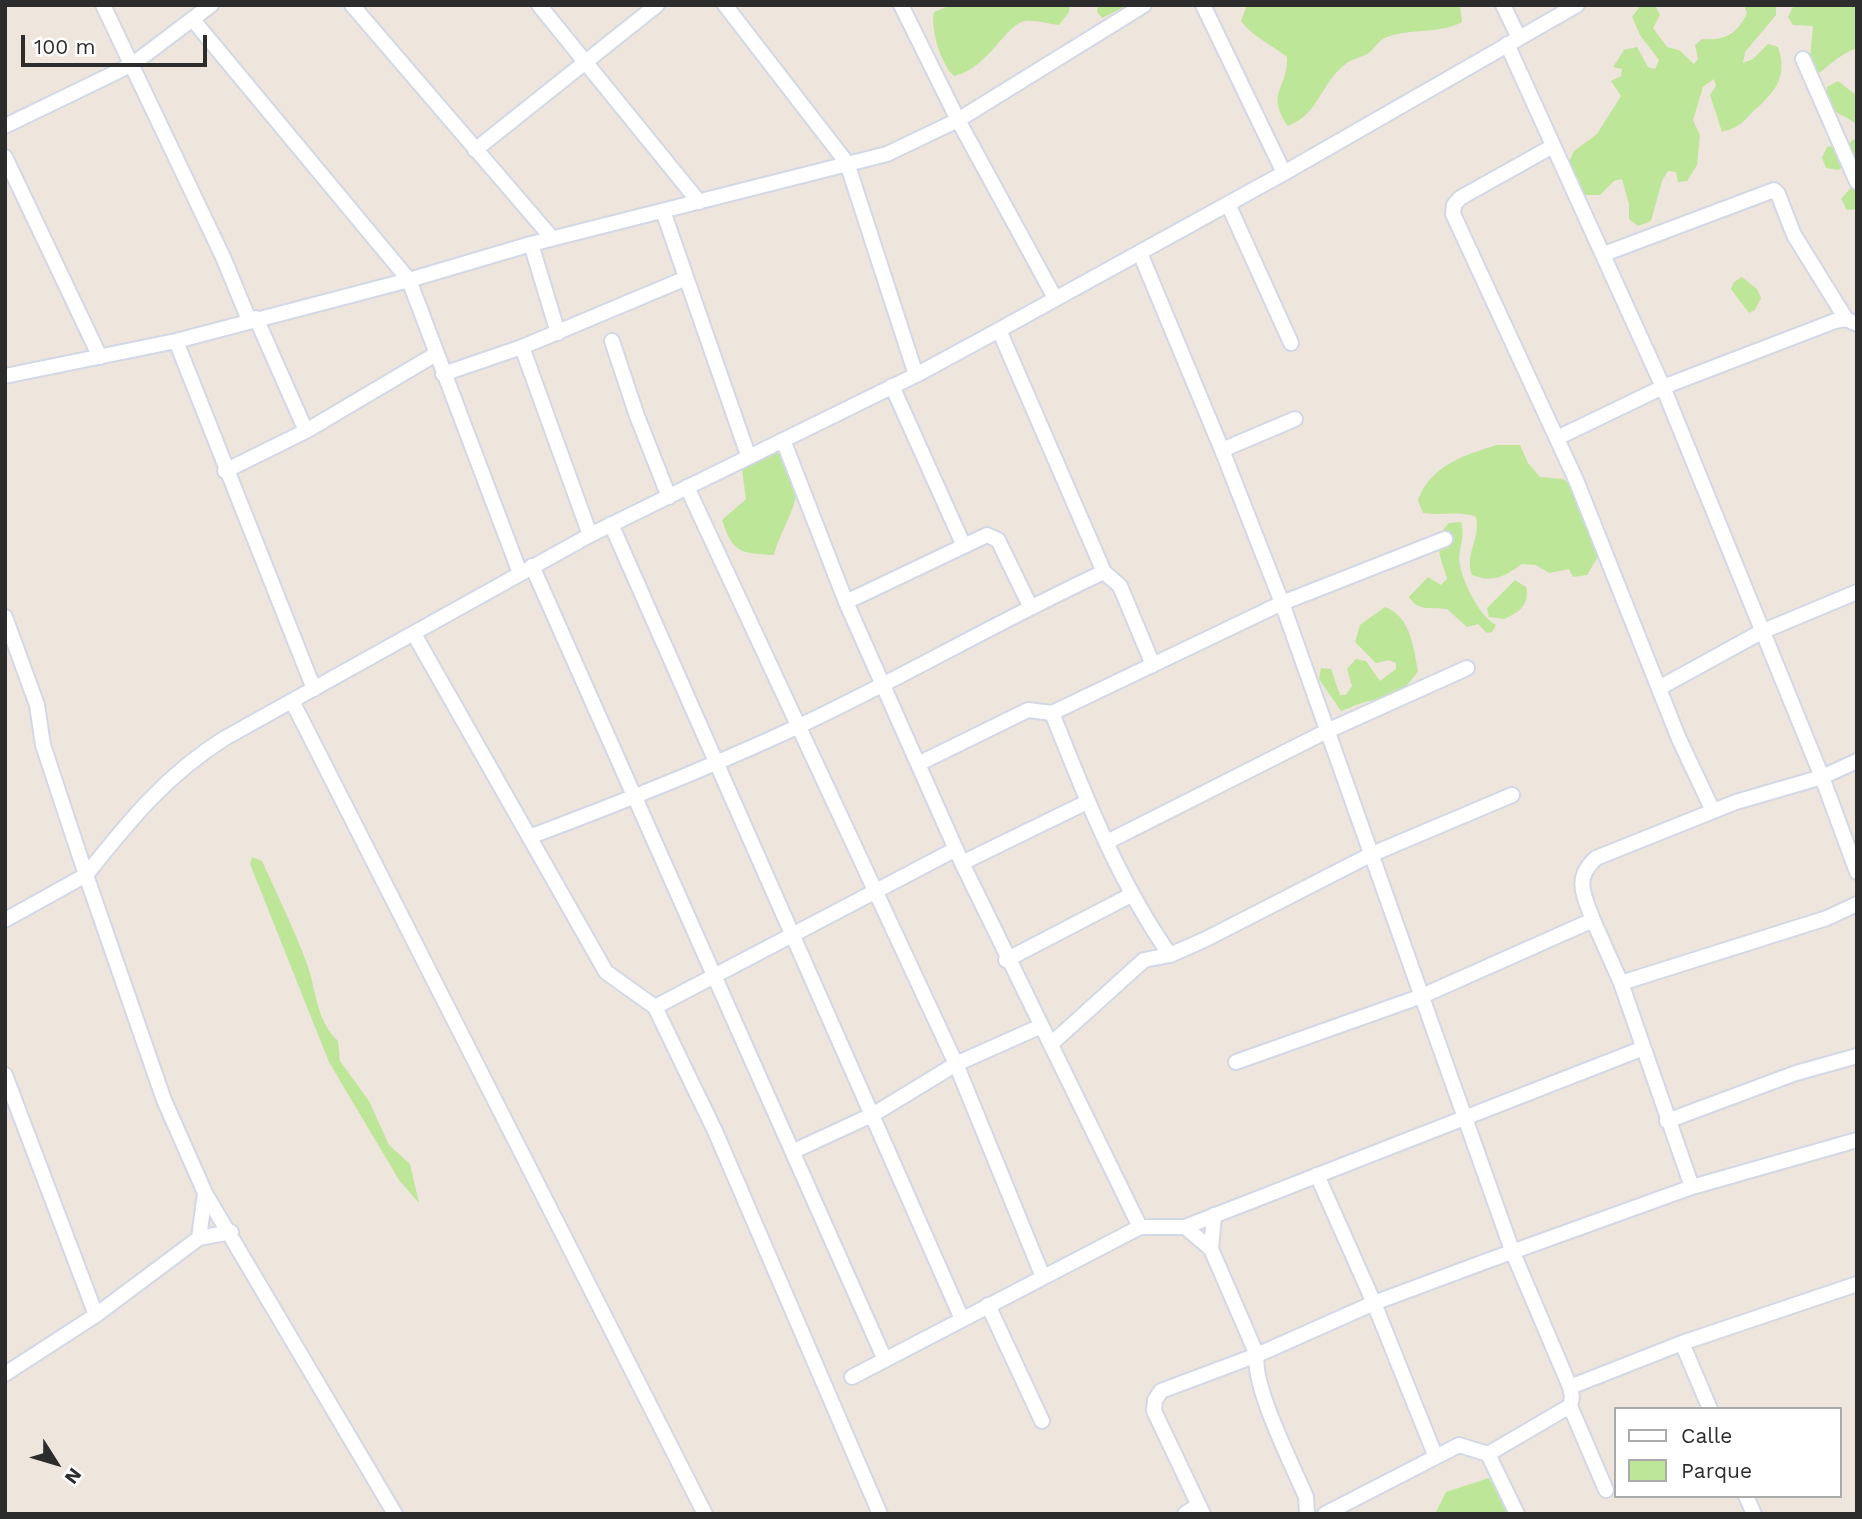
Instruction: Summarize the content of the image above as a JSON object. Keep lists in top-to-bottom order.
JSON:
{
  "legend": ["Calle", "Parque"],
  "scale_bar": "100 m",
  "north": "bottom right"
}
